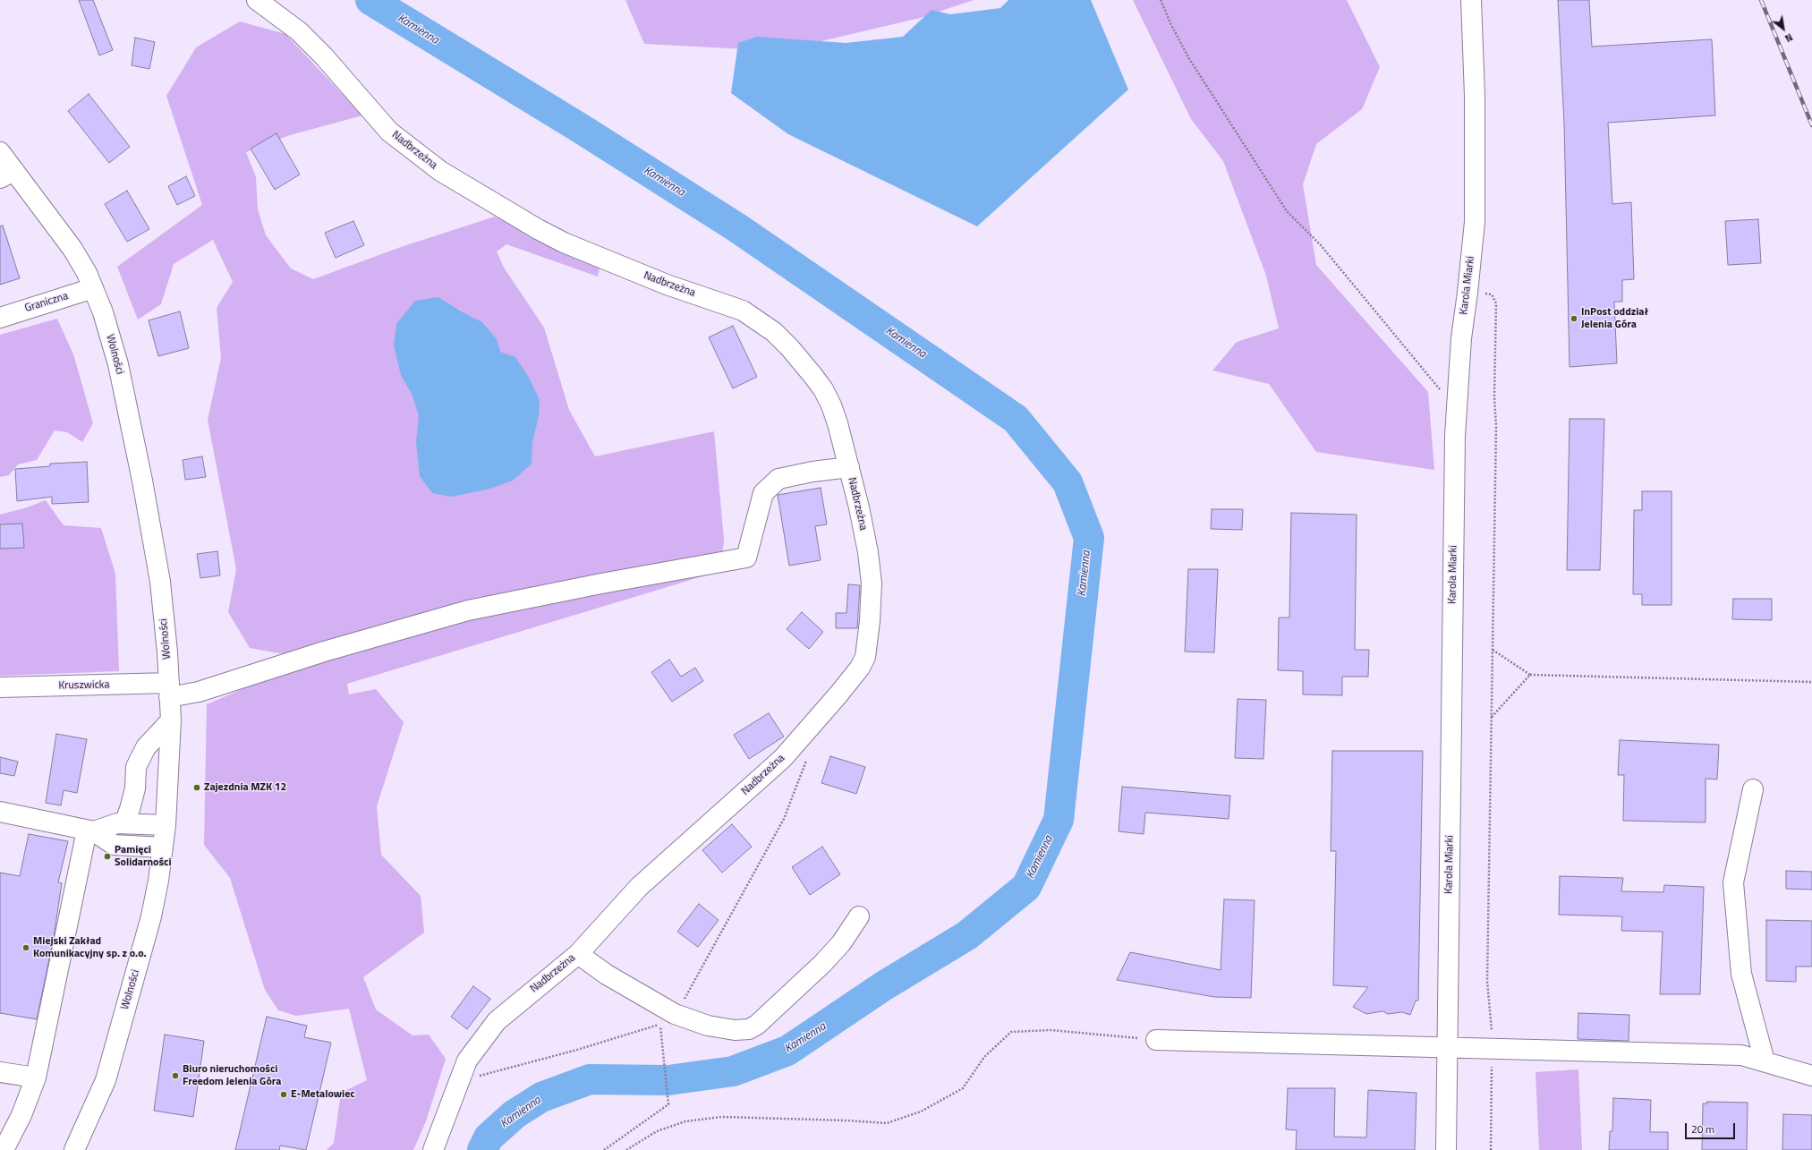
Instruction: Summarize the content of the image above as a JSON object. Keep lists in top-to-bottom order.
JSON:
{
  "streets": {
    "street": [
      "Nadbrzeżna",
      "Karola Miarki",
      "Graniczna",
      "Wolności",
      "Kruszwicka"
    ]
  },
  "crossings": [
    ["Nadbrzeżna", "Kruszwicka"],
    ["Graniczna", "Wolności"],
    ["Wolności", "Kruszwicka"]
  ],
  "water": ["Kamienna"],
  "places": [
    "InPost oddział Jelenia Góra",
    "Zajezdnia MZK 12",
    "Pamięci Solidarności",
    "Miejski Zakład Komunikacyjny sp. z o.o.",
    "Biuro nieruchomości Freedom Jelenia Góra",
    "E-Metalowiec"
  ],
  "scale_bar": "20 m",
  "north": "bottom right"
}
